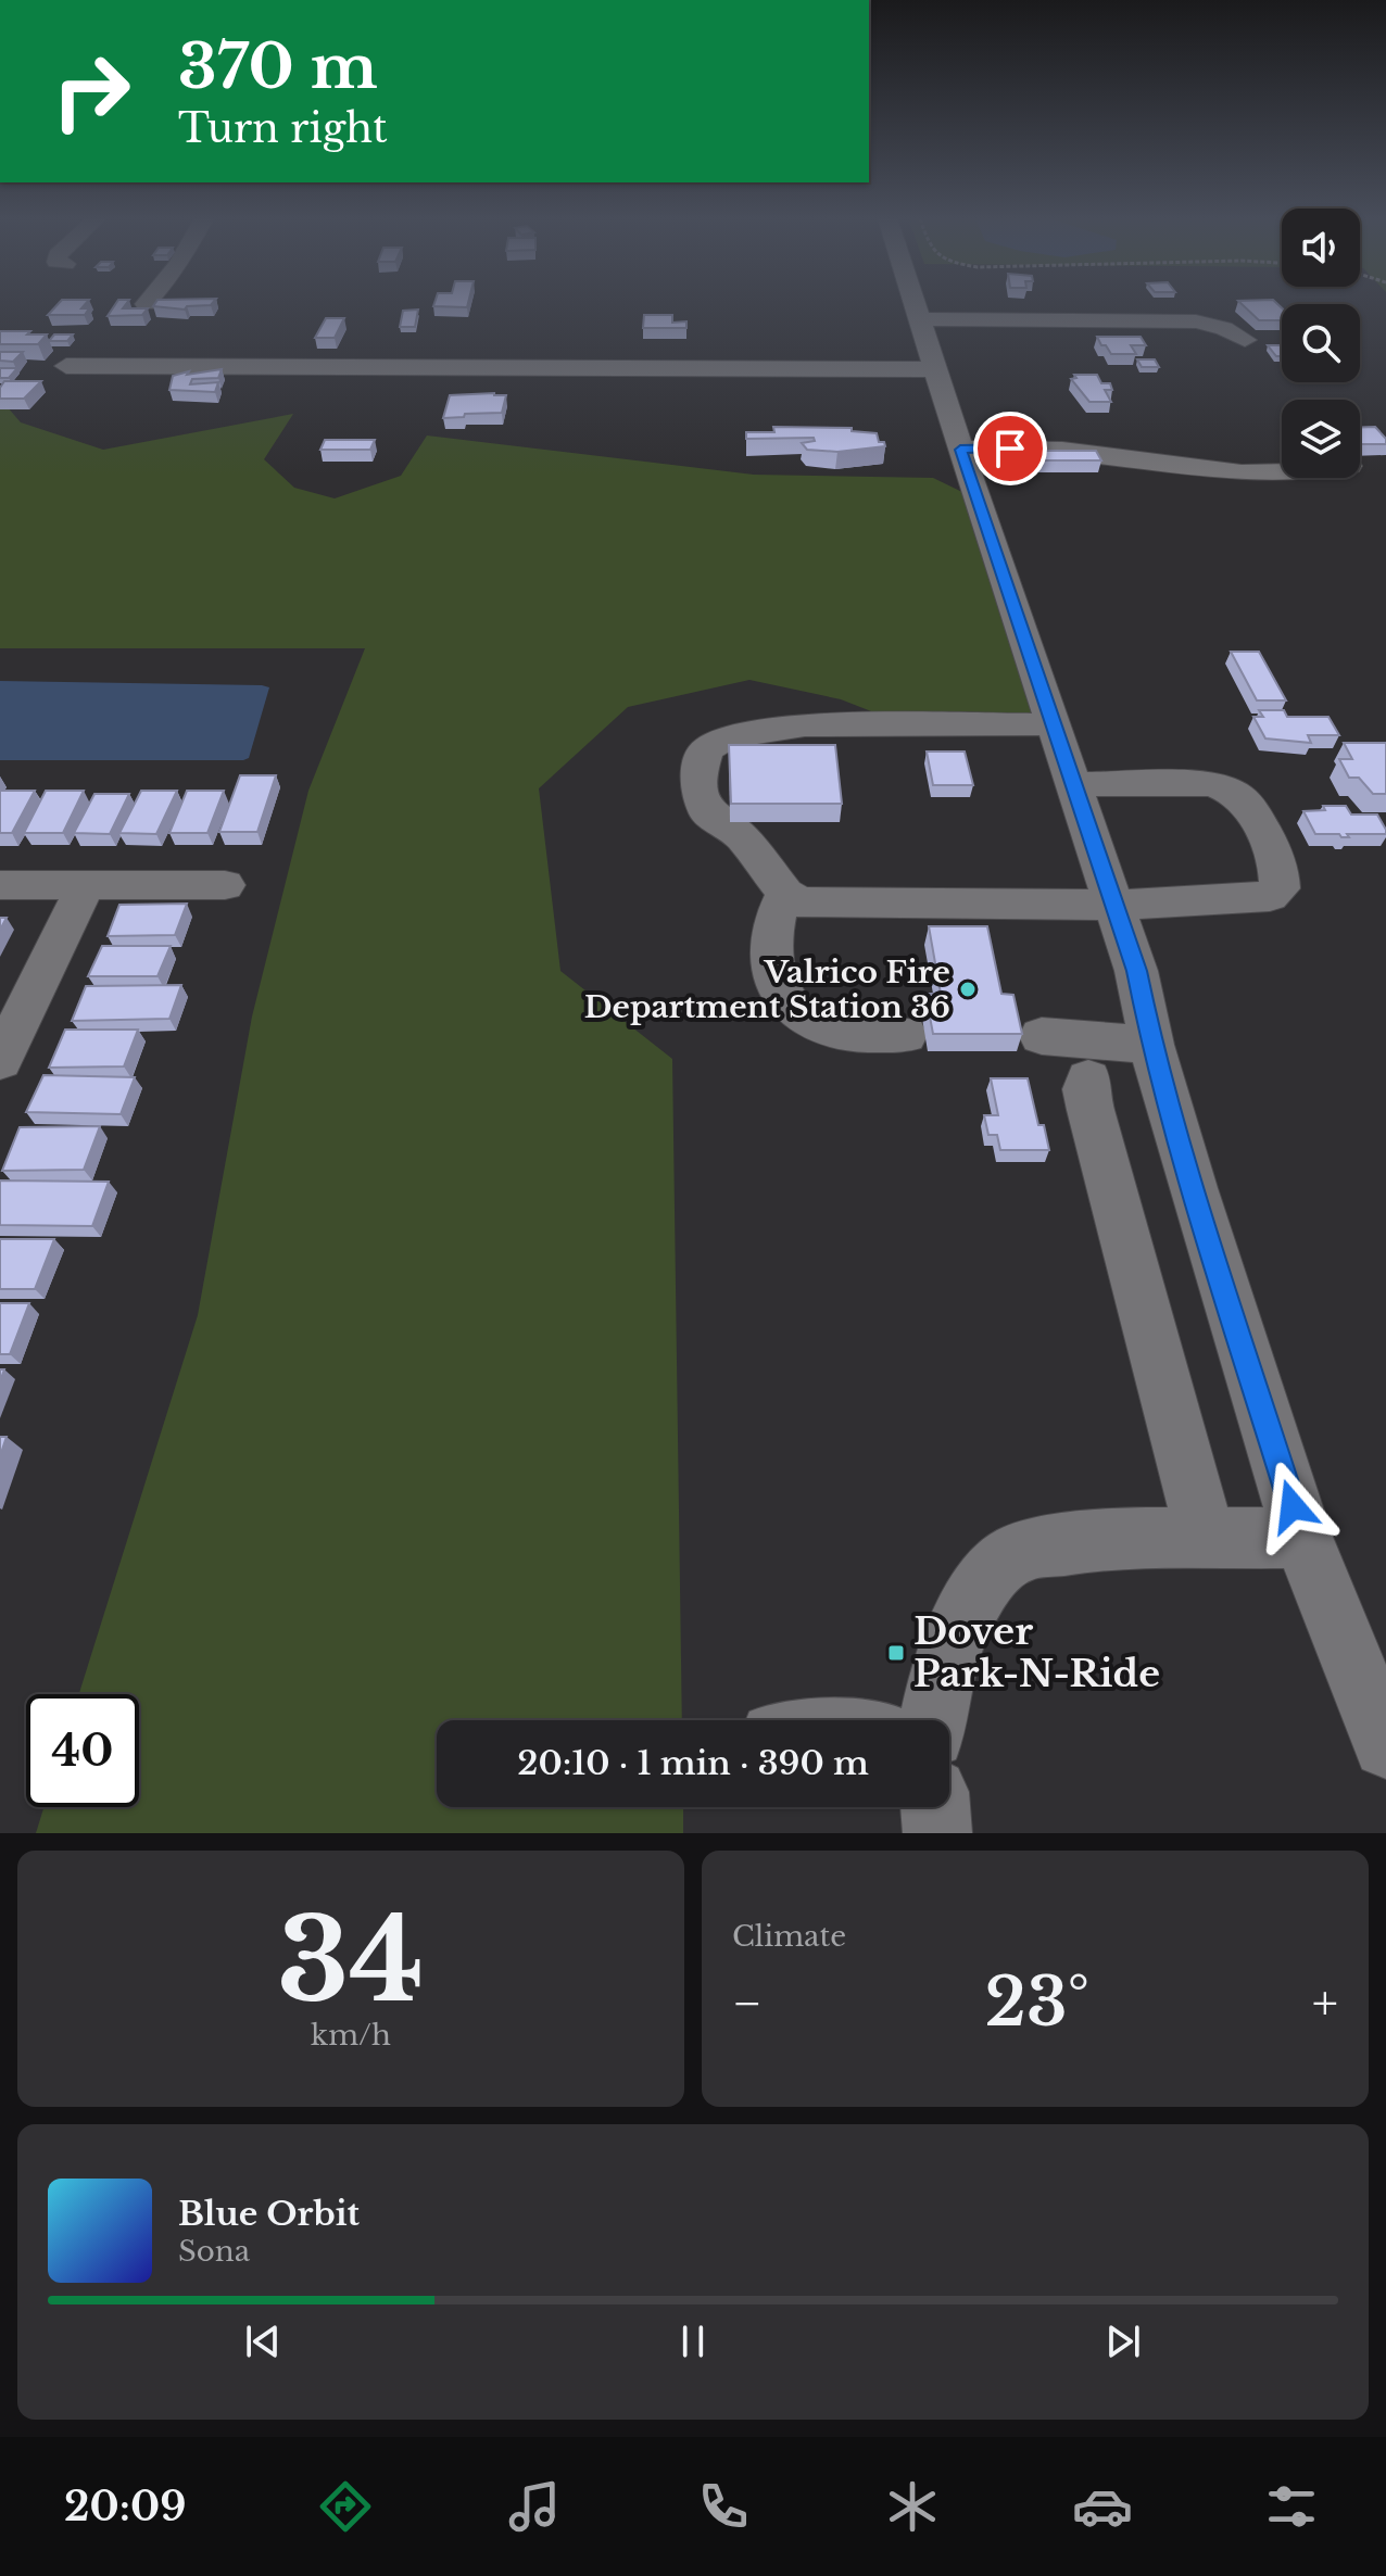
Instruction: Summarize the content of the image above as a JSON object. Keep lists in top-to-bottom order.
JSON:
{
  "places": {
    "other": ["Valrico Fire Department Station 36"],
    "transit": ["Dover Park-N-Ride"]
  },
  "page": {
    "turn": ["370 m", "Turn right"],
    "limit": "40",
    "trip": "20:10 · 1 min · 390 m",
    "tile": [
      ["34", "km/h"],
      "Climate"
    ],
    "heat": ["−", "23°", "+"],
    "song": ["Blue Orbit", "Sona"],
    "tabs": "20:09"
  }
}
